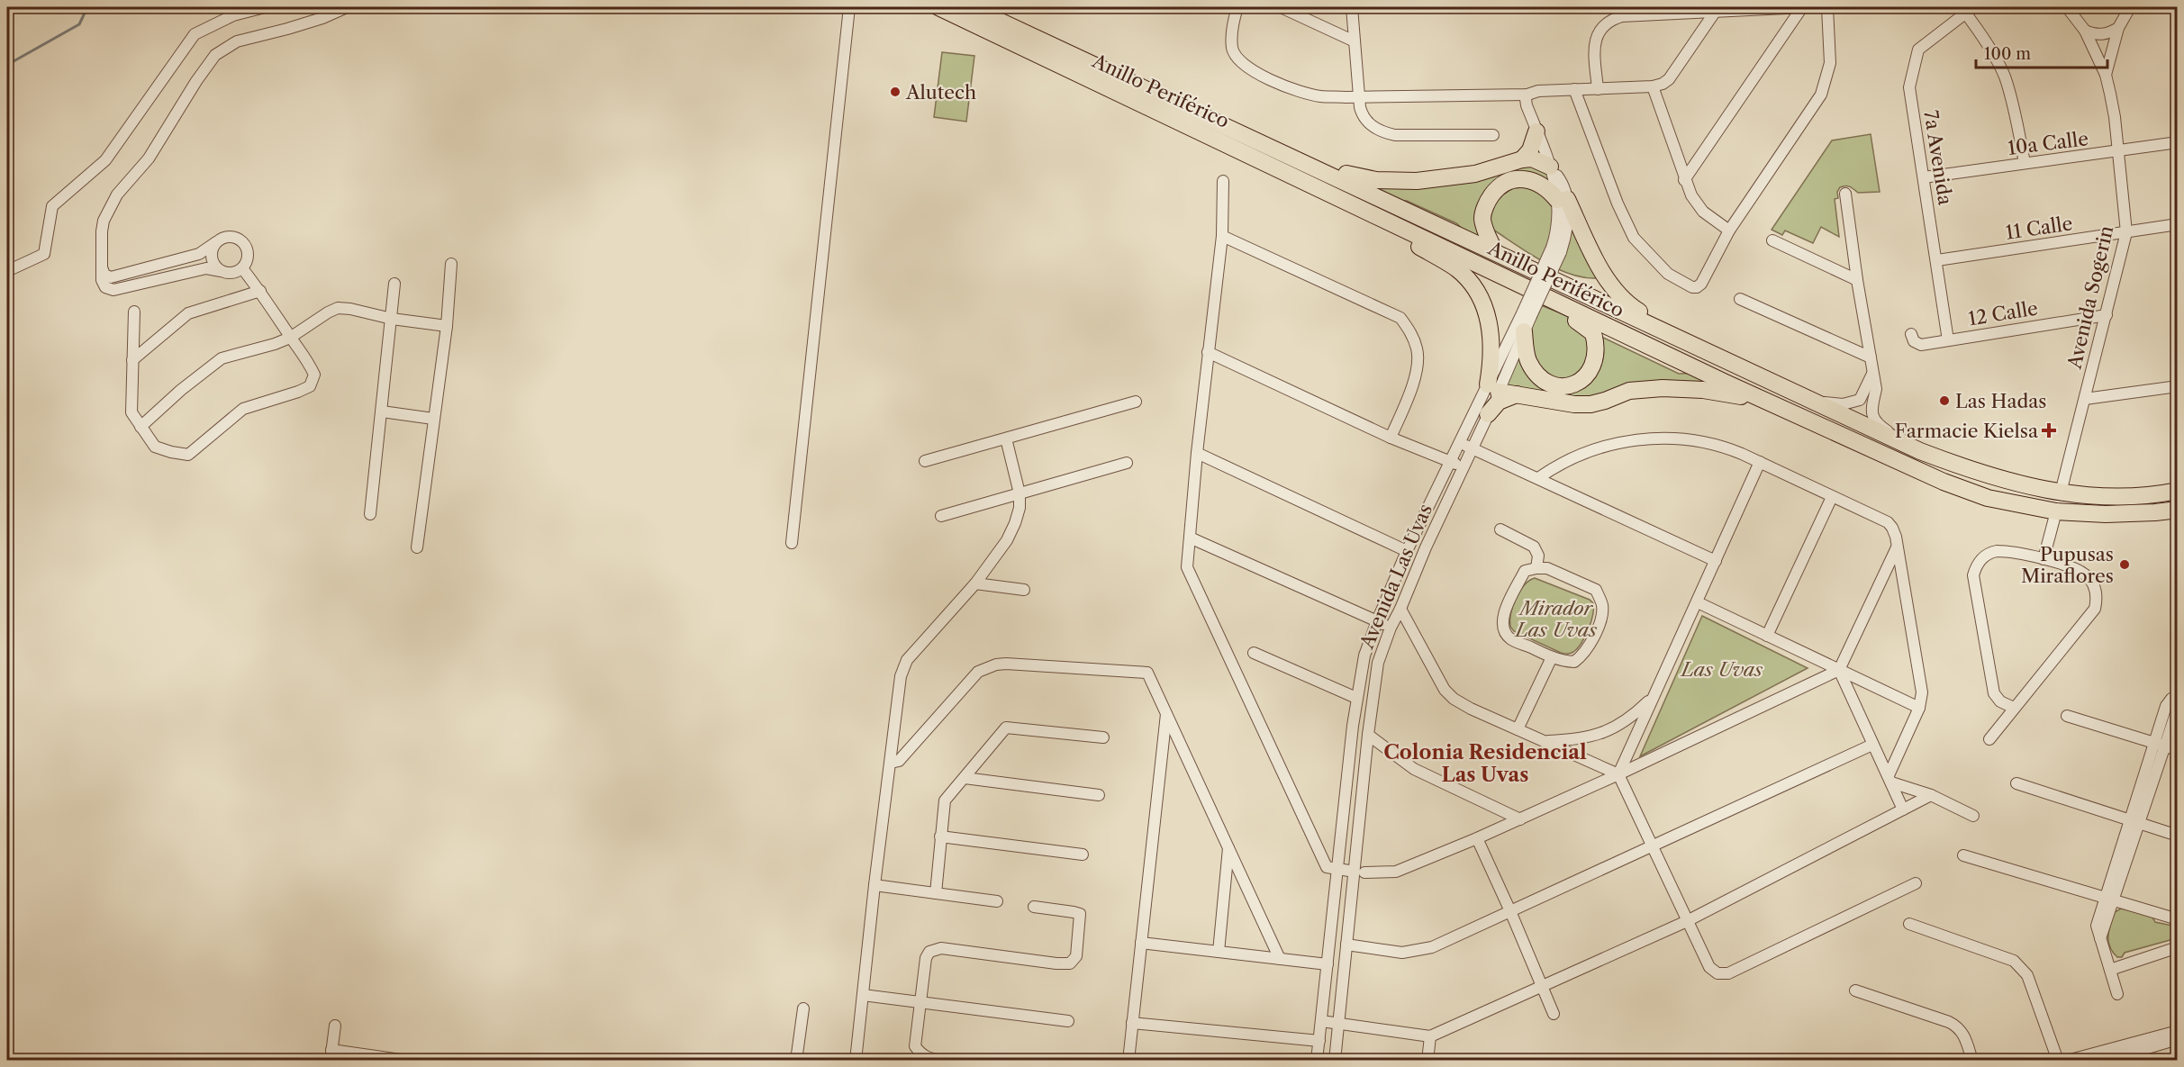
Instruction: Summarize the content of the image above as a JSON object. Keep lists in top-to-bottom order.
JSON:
{
  "streets": {
    "highway": ["Anillo Periférico"],
    "street": [
      "10a Calle",
      "7a Avenida",
      "11 Calle",
      "Avenida Sogerin",
      "12 Calle",
      "Avenida Las Uvas"
    ]
  },
  "crossings": [
    ["Anillo Periférico", "Avenida Sogerin"],
    ["10a Calle", "7a Avenida"],
    ["10a Calle", "Avenida Sogerin"],
    ["7a Avenida", "11 Calle"],
    ["7a Avenida", "12 Calle"],
    ["11 Calle", "Avenida Sogerin"],
    ["Avenida Sogerin", "12 Calle"]
  ],
  "districts": ["Colonia Residencial Las Uvas"],
  "parks": ["Mirador Las Uvas", "Las Uvas"],
  "places": {
    "other": ["Alutech", "Las Hadas", "Pupusas Miraflores"],
    "health": ["Farmacie Kielsa"]
  },
  "scale_bar": "100 m"
}
